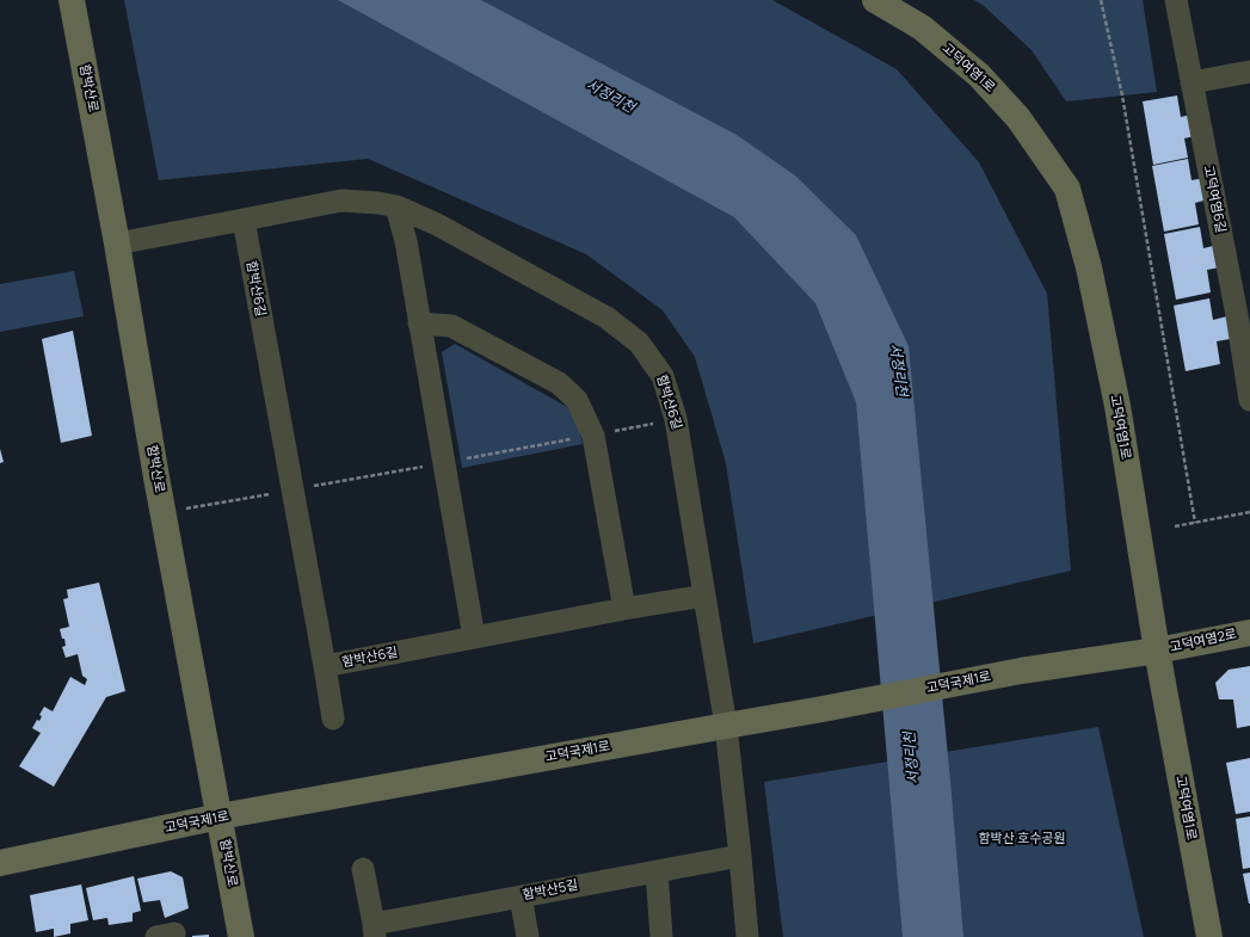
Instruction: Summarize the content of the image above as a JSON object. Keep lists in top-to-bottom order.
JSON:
{
  "streets": {
    "street": [
      "고덕여염1로",
      "함박산로",
      "고덕여염6길",
      "함박산6길",
      "고덕여염2로",
      "고덕국제1로",
      "함박산5길"
    ]
  },
  "crossings": [
    ["고덕여염1로", "고덕여염2로"],
    ["고덕여염1로", "고덕국제1로"],
    ["함박산로", "고덕국제1로"],
    ["함박산6길", "고덕국제1로"],
    ["고덕여염2로", "고덕국제1로"]
  ],
  "water": ["서정리천"],
  "parks": ["함박산 호수공원"]
}
